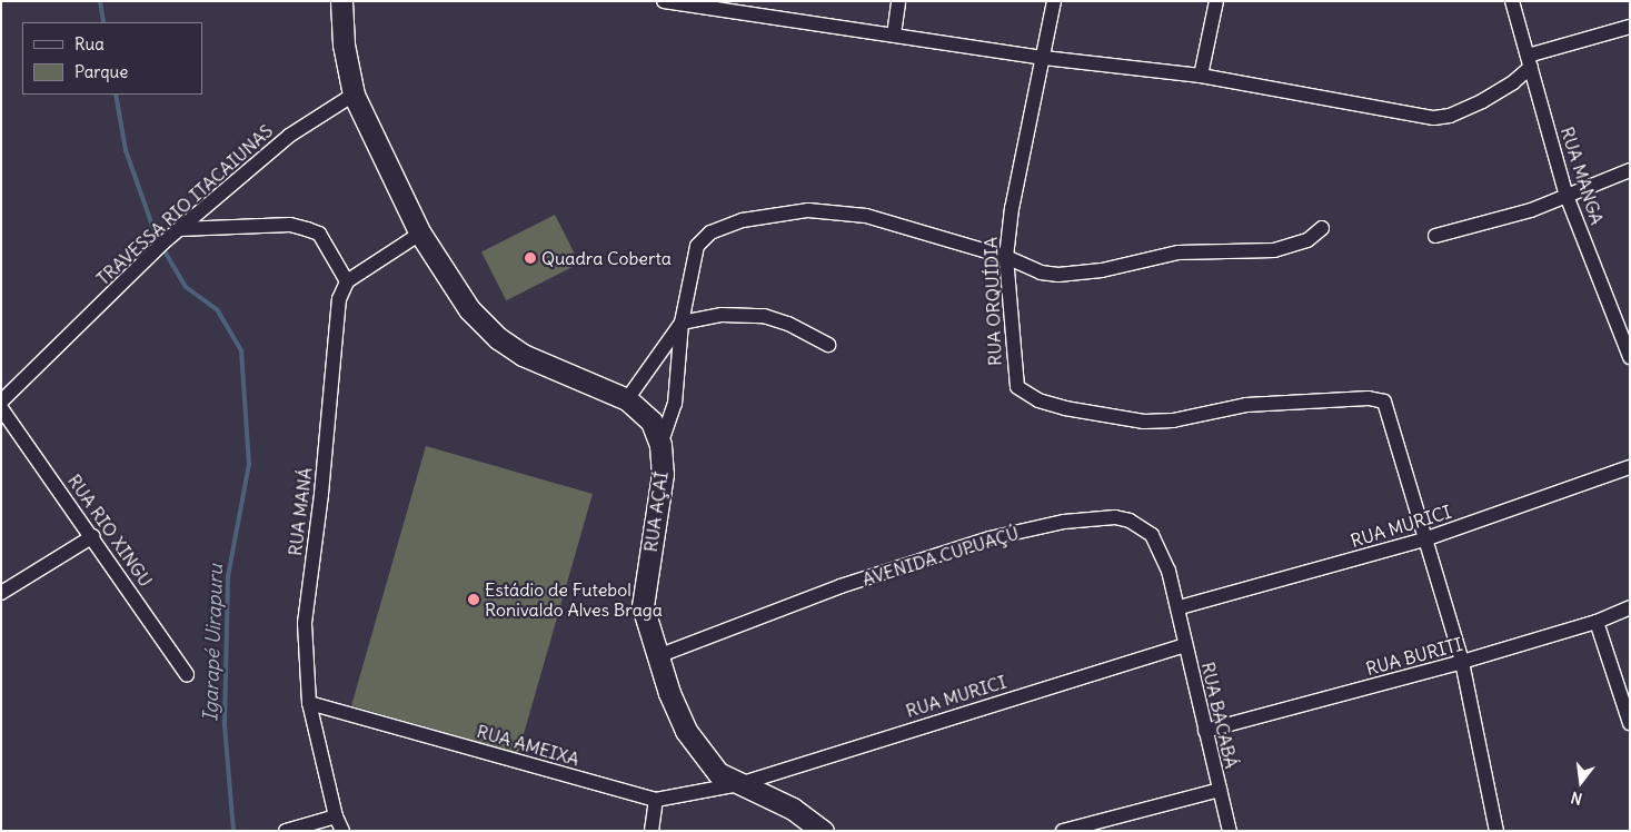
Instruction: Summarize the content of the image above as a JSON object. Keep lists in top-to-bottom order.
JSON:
{
  "streets": {
    "street": [
      "RUA MANGA",
      "TRAVESSA RIO ITACAIUNAS",
      "RUA ORQUÍDIA",
      "RUA MANÁ",
      "RUA AÇAÍ",
      "RUA MURICI",
      "RUA RIO XINGU",
      "AVENIDA CUPUAÇÚ",
      "RUA BURITI",
      "RUA BACABÁ",
      "RUA AMEIXA"
    ]
  },
  "crossings": [
    ["RUA ORQUÍDIA", "RUA MURICI"],
    ["RUA MANÁ", "RUA AMEIXA"],
    ["RUA AÇAÍ", "RUA MURICI"],
    ["RUA AÇAÍ", "AVENIDA CUPUAÇÚ"],
    ["RUA AÇAÍ", "RUA AMEIXA"],
    ["RUA MURICI", "AVENIDA CUPUAÇÚ"],
    ["RUA MURICI", "RUA BACABÁ"],
    ["RUA MURICI", "RUA AMEIXA"],
    ["AVENIDA CUPUAÇÚ", "RUA BACABÁ"],
    ["RUA BURITI", "RUA BACABÁ"]
  ],
  "water": ["Igarapé Uirapuru"],
  "places": ["Quadra Coberta", "Estádio de Futebol Ronivaldo Alves Braga"],
  "legend": ["Rua", "Parque"],
  "north": "bottom"
}
